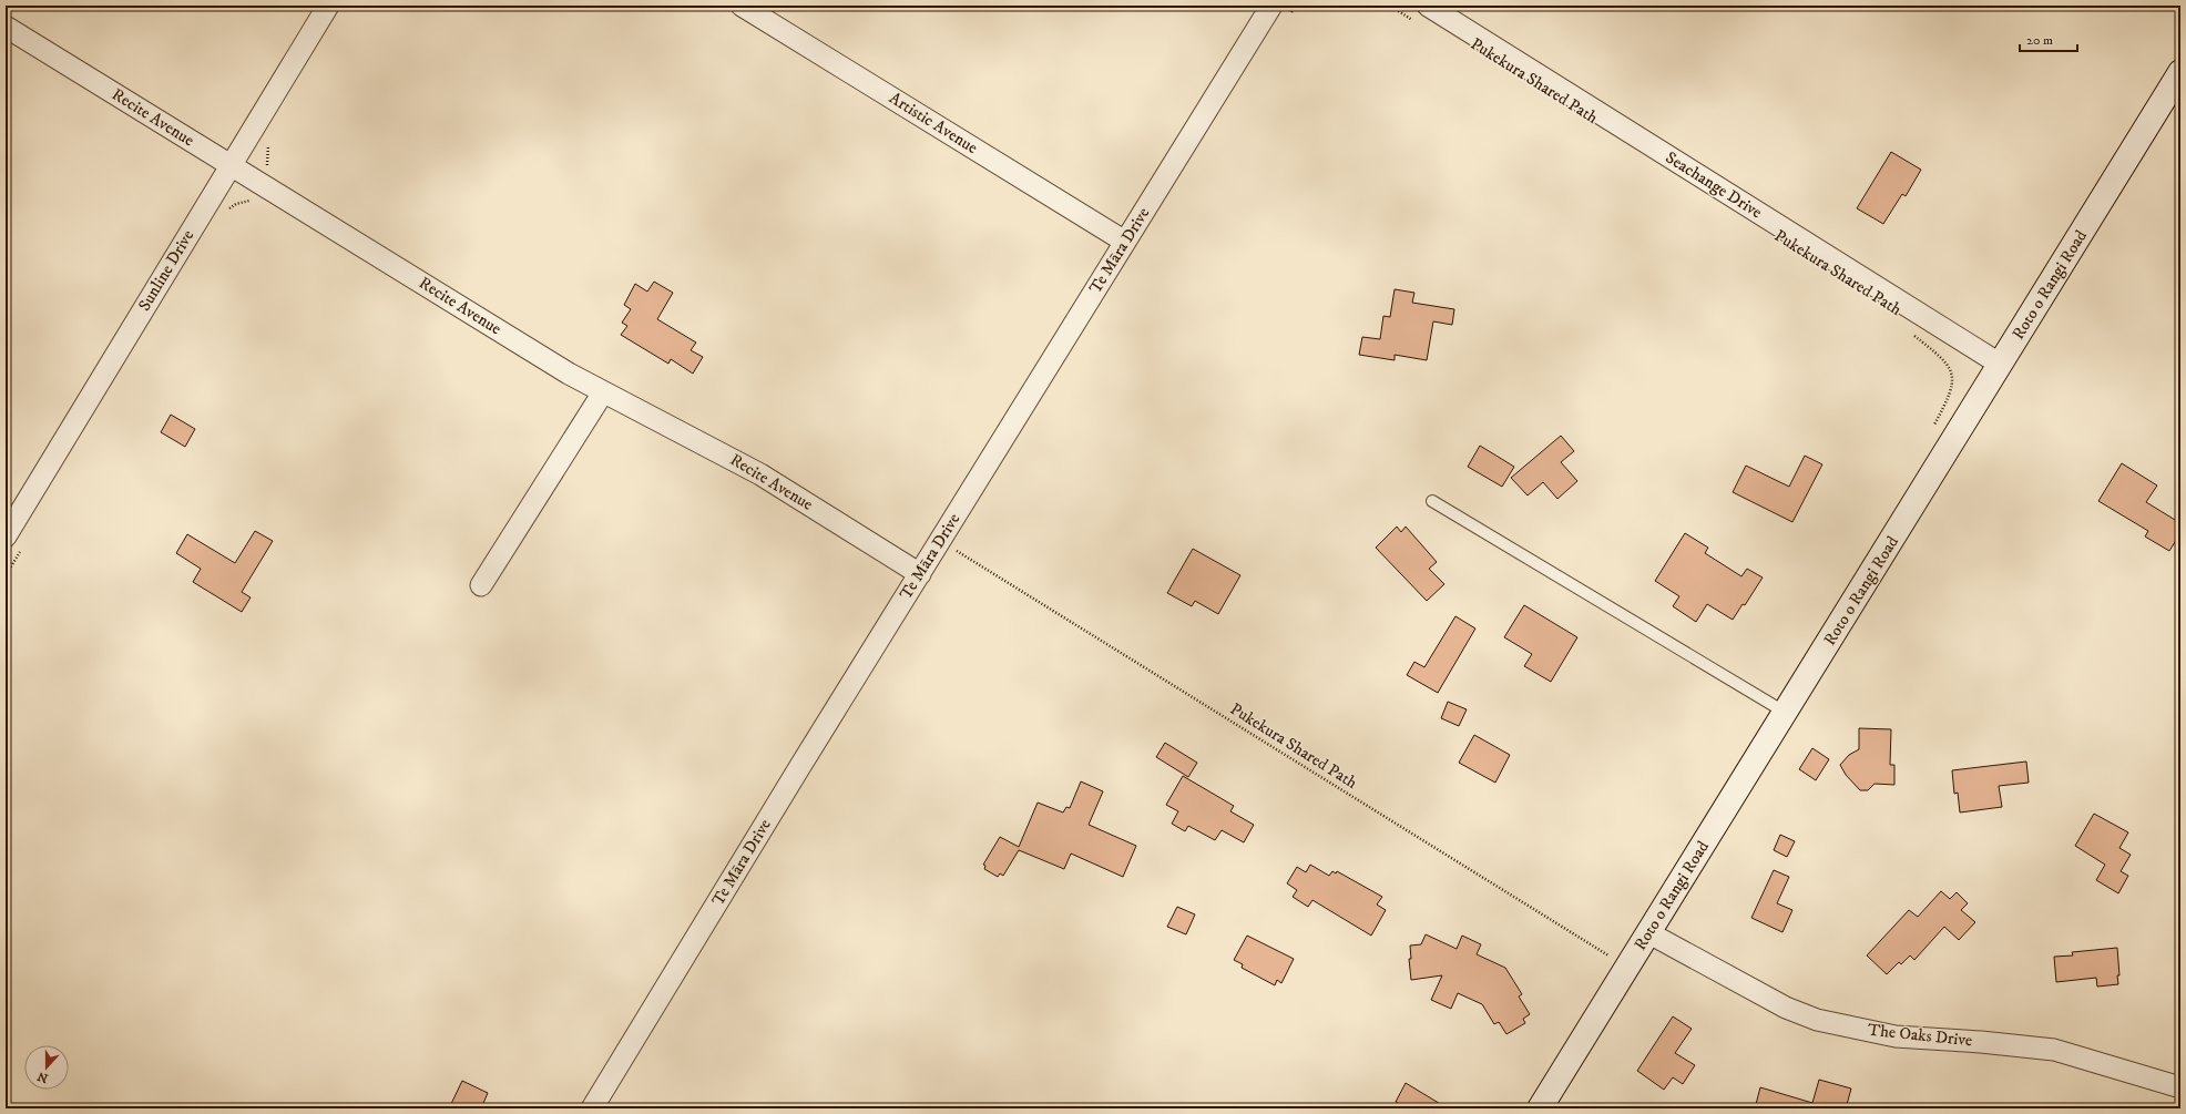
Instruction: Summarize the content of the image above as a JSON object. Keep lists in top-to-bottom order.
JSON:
{
  "streets": {
    "street": [
      "Recite Avenue",
      "Artistic Avenue",
      "Seachange Drive",
      "Te Māra Drive",
      "Sunline Drive",
      "Roto o Rangi Road",
      "The Oaks Drive"
    ],
    "path": ["Pukekura Shared Path"]
  },
  "crossings": [
    ["Recite Avenue", "Te Māra Drive"],
    ["Recite Avenue", "Sunline Drive"],
    ["Artistic Avenue", "Te Māra Drive"],
    ["Seachange Drive", "Roto o Rangi Road"],
    ["Roto o Rangi Road", "The Oaks Drive"]
  ],
  "scale_bar": "20 m",
  "north": "bottom"
}
